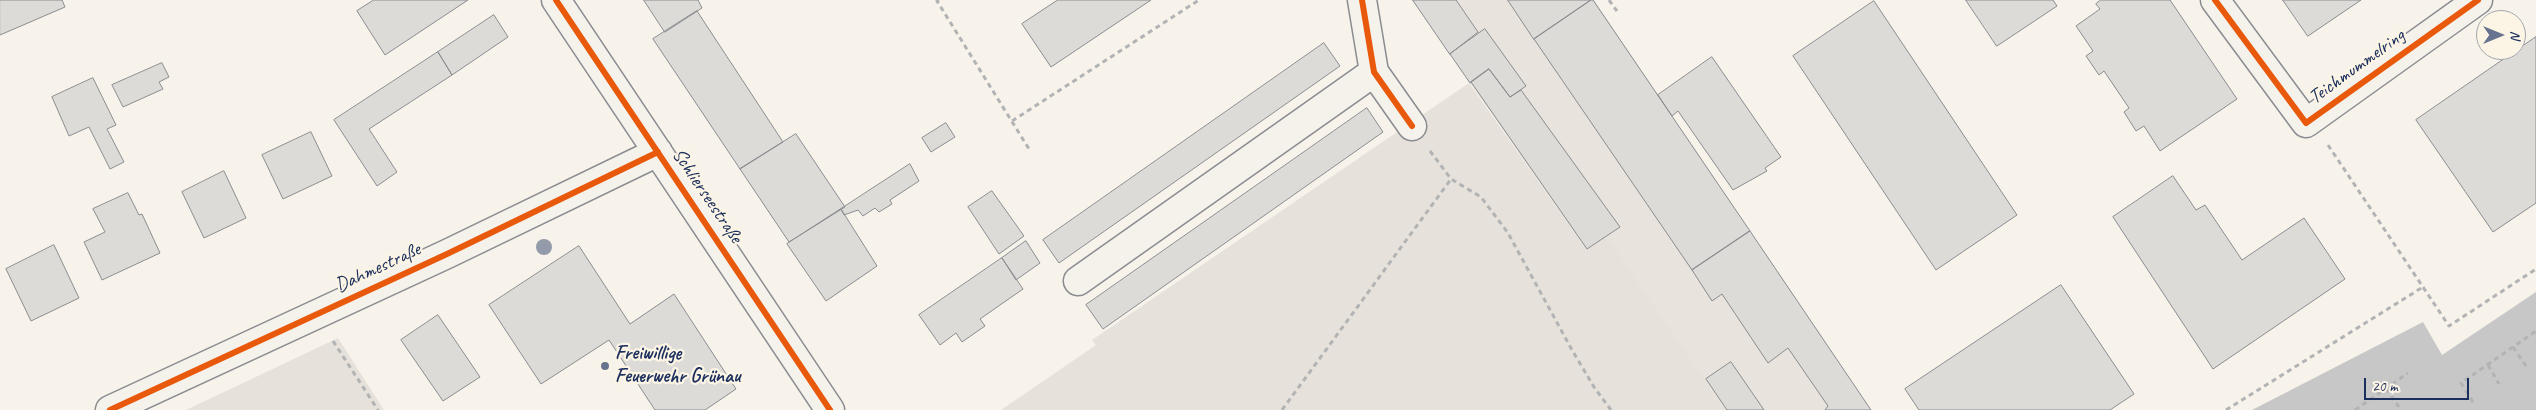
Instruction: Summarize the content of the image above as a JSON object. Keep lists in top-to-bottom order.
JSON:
{
  "streets": {
    "street": ["Teichmummelring", "Schlierseestraße", "Dahmestraße"]
  },
  "crossings": [
    ["Schlierseestraße", "Dahmestraße"]
  ],
  "places": ["Freiwillige Feuerwehr Grünau"],
  "scale_bar": "20 m",
  "north": "right"
}
